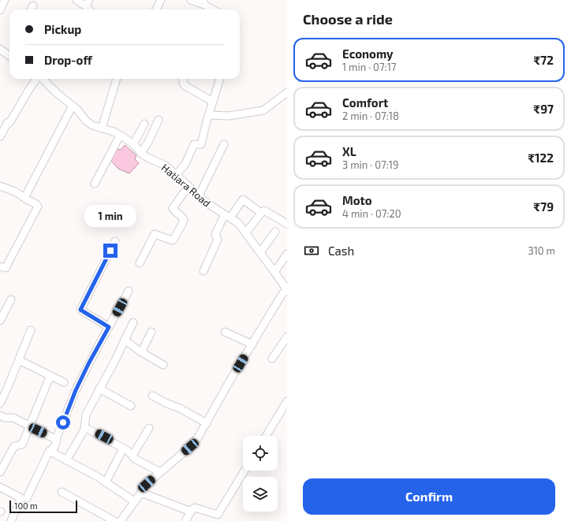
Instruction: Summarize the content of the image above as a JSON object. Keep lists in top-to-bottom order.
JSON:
{
  "streets": {
    "street": ["Hatiara Road"]
  },
  "scale_bar": "100 m",
  "page": {
    "heading": "Choose a ride",
    "banner": ["Pickup", "Drop-off"],
    "list": [
      {
        "name": "Economy",
        "note": "1 min · 07:17",
        "value": "₹72"
      },
      {
        "name": "Comfort",
        "note": "2 min · 07:18",
        "value": "₹97"
      },
      {
        "name": "XL",
        "note": "3 min · 07:19",
        "value": "₹122"
      },
      {
        "name": "Moto",
        "note": "4 min · 07:20",
        "value": "₹79"
      }
    ],
    "bubble": "1 min",
    "pay": ["Cash", "310 m"],
    "buttons": "Confirm",
    "scale": "100 m"
  }
}
